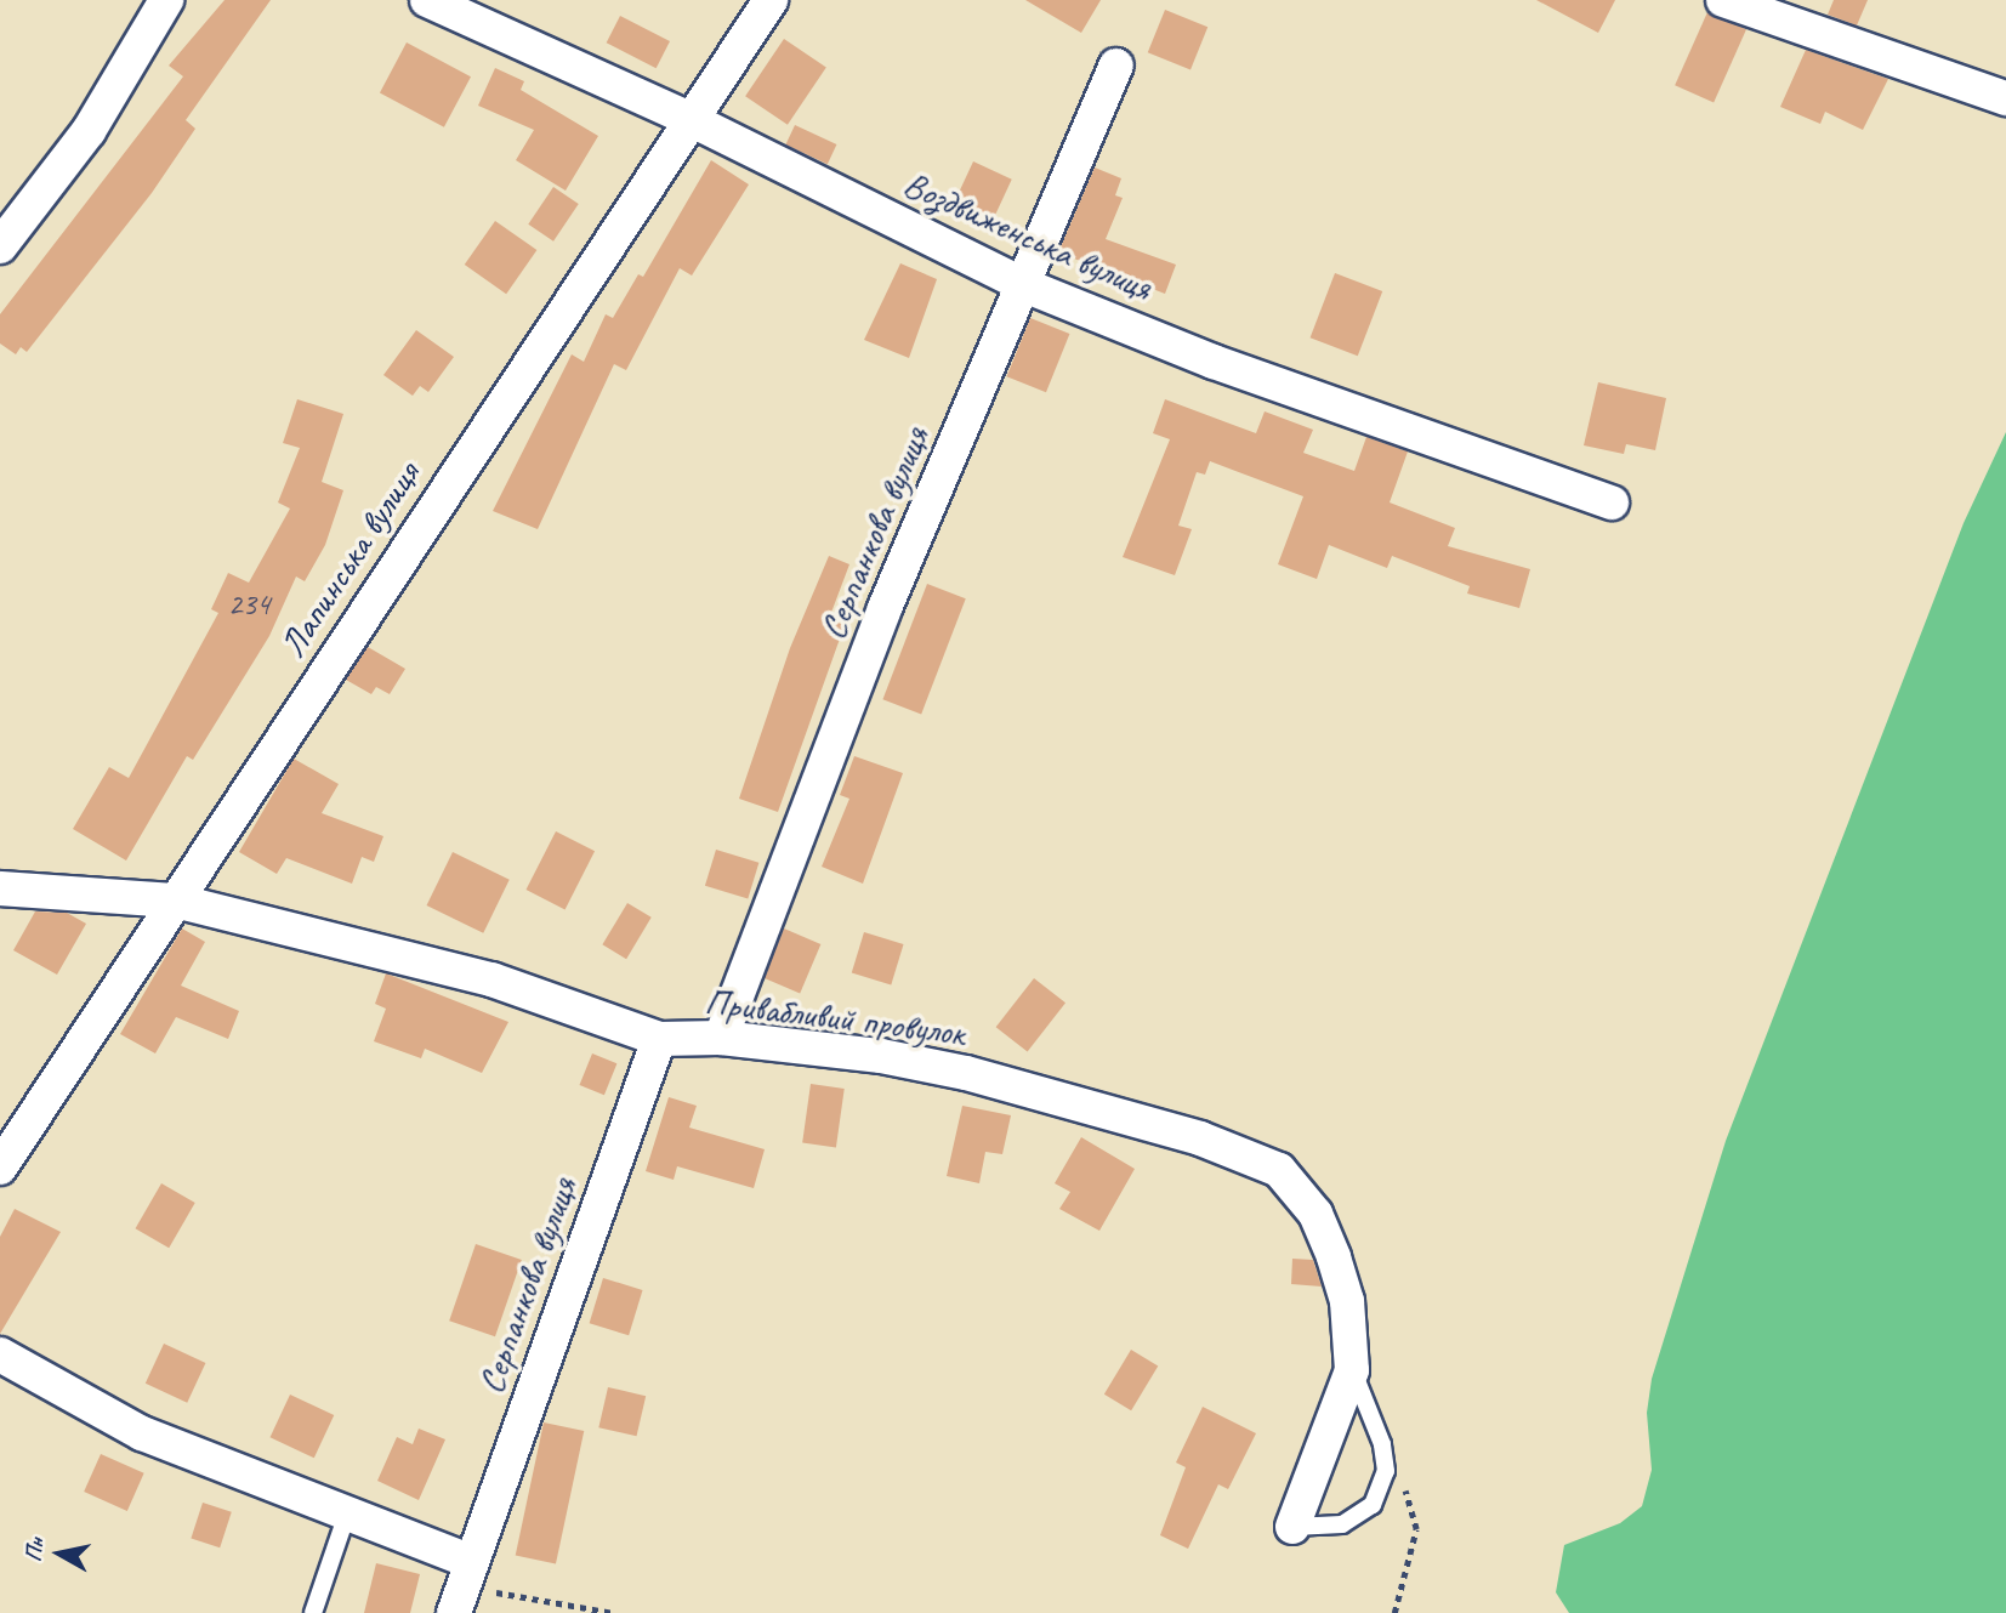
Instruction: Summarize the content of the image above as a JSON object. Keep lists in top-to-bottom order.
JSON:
{
  "streets": {
    "street": [
      "Воздвиженська вулиця",
      "Серпанкова вулиця",
      "Лапинська вулиця",
      "Привабливий провулок"
    ]
  },
  "crossings": [
    ["Воздвиженська вулиця", "Серпанкова вулиця"],
    ["Воздвиженська вулиця", "Лапинська вулиця"],
    ["Серпанкова вулиця", "Привабливий провулок"],
    ["Лапинська вулиця", "Привабливий провулок"]
  ],
  "house_numbers": ["234"],
  "north": "left"
}
